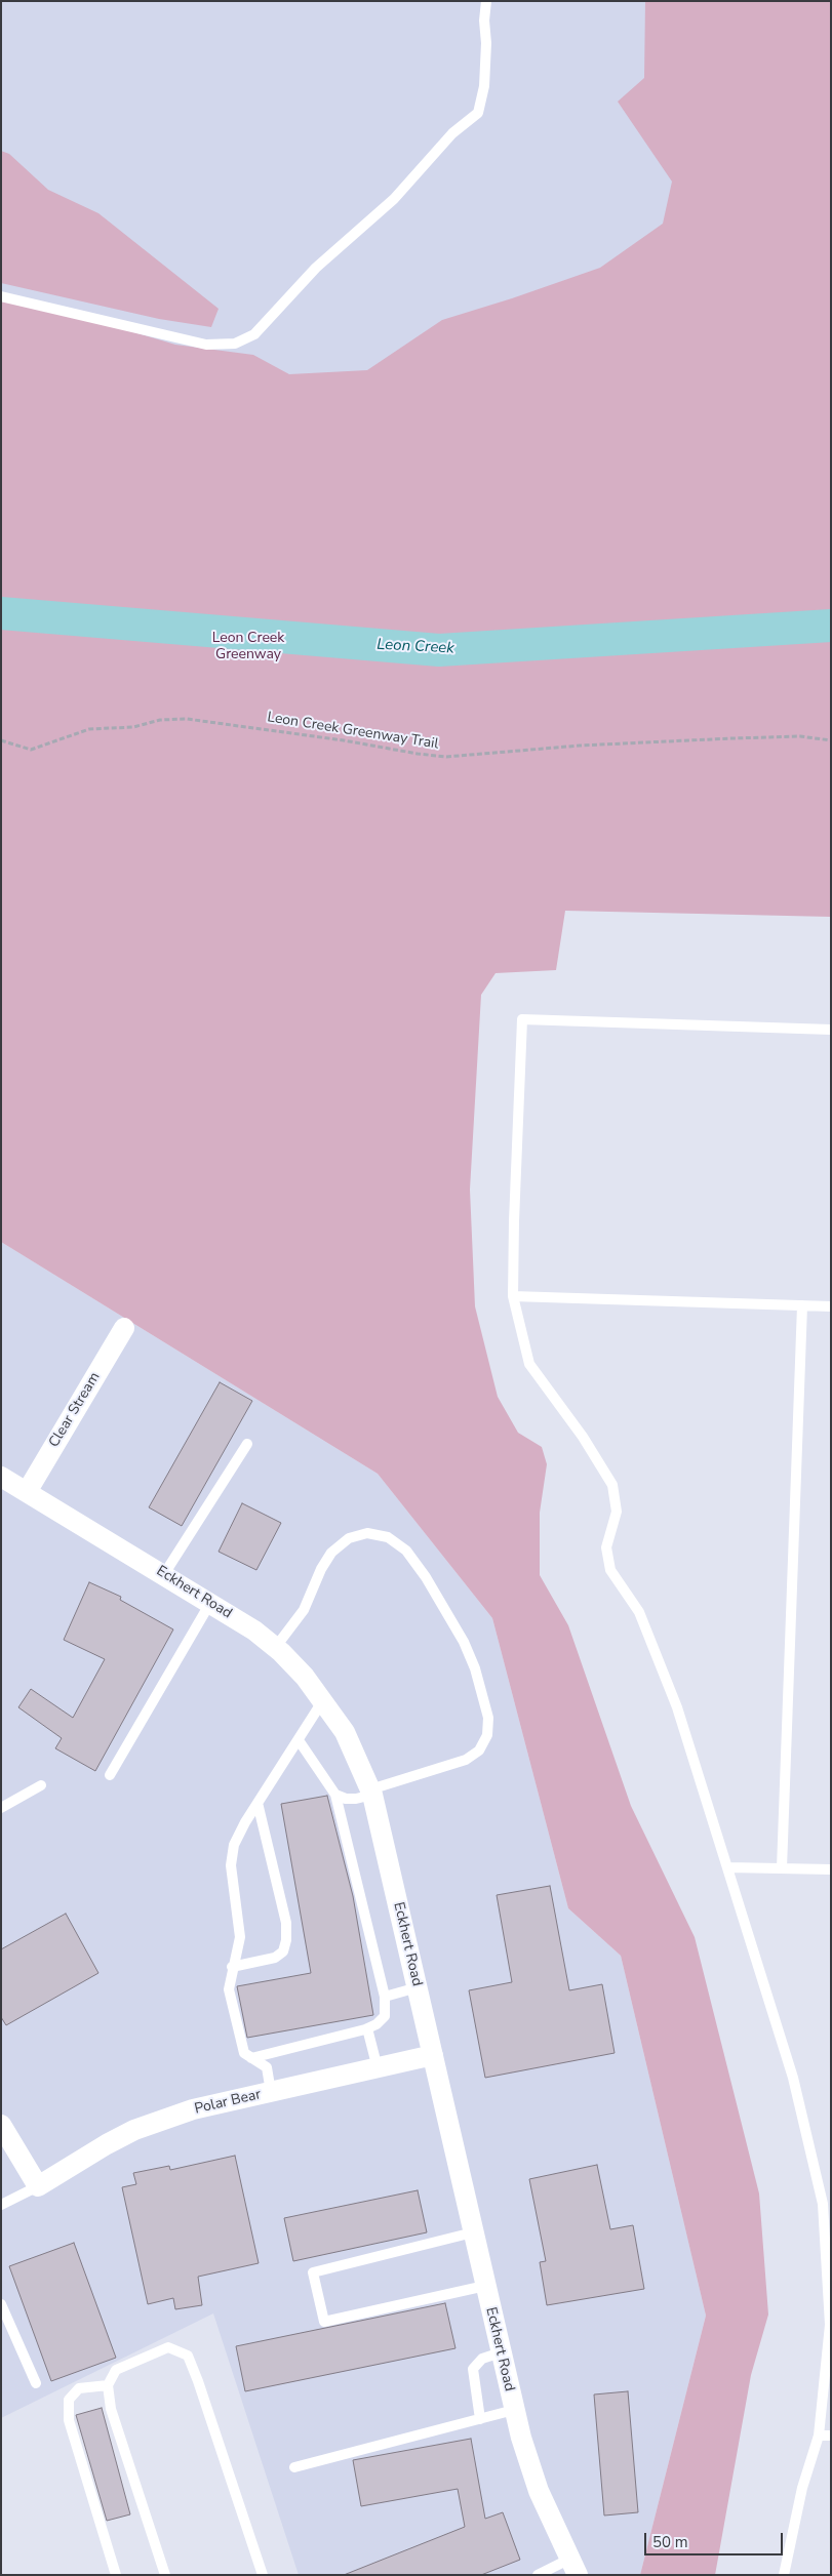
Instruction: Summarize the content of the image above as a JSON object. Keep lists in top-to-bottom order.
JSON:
{
  "streets": {
    "street": ["Clear Stream", "Eckhert Road", "Polar Bear"],
    "path": ["Leon Creek Greenway Trail"]
  },
  "crossings": [
    ["Clear Stream", "Eckhert Road"],
    ["Eckhert Road", "Polar Bear"]
  ],
  "water": ["Leon Creek"],
  "parks": ["Leon Creek Greenway"],
  "scale_bar": "50 m"
}
